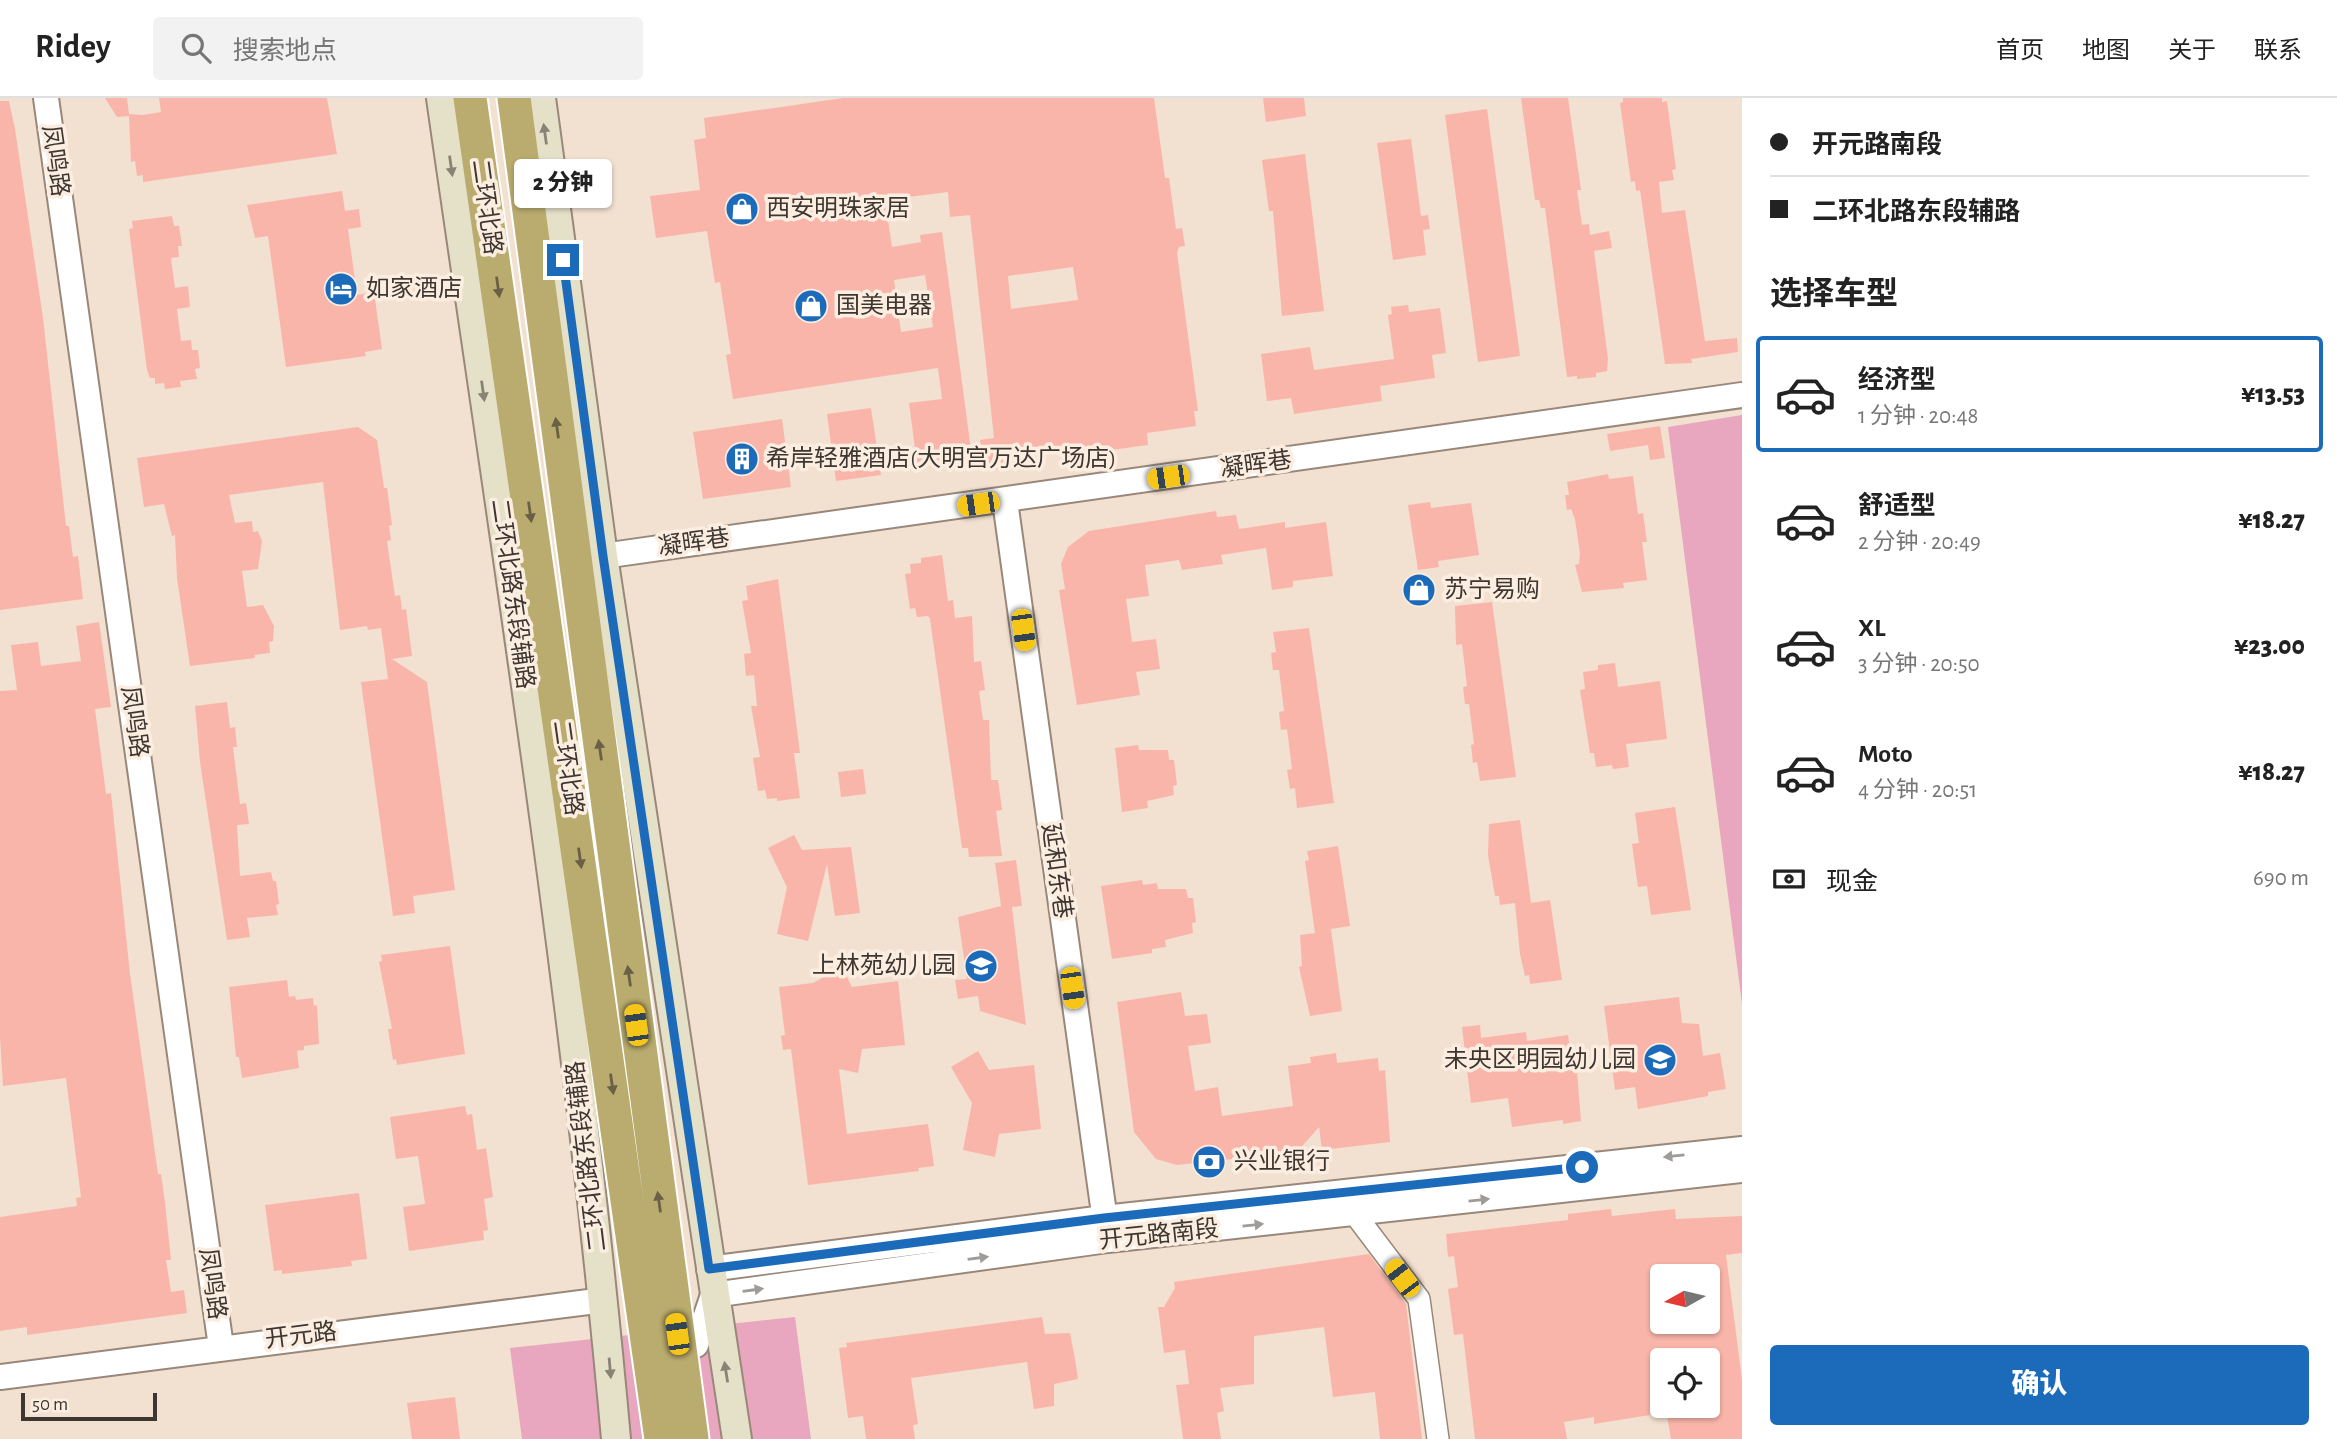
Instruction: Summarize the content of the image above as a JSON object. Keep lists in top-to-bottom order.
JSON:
{
  "streets": {
    "highway": ["二环北路"],
    "main road": ["二环北路东段辅路"],
    "street": [
      "凤鸣路",
      "凝晖巷",
      "延和东巷",
      "开元路南段",
      "开元路"
    ]
  },
  "crossings": [
    ["凤鸣路", "开元路"],
    ["凝晖巷", "延和东巷"],
    ["二环北路东段辅路", "开元路"],
    ["延和东巷", "开元路南段"]
  ],
  "places": {
    "shop": ["西安明珠家居", "国美电器", "苏宁易购"],
    "hotel": ["如家酒店"],
    "building": ["希岸轻雅酒店(大明宫万达广场店)"],
    "school or university": ["上林苑幼儿园", "未央区明园幼儿园"],
    "bank": ["兴业银行"]
  },
  "scale_bar": "50 m",
  "north": "left",
  "page": {
    "header": "Ridey",
    "search": "搜索地点",
    "nav": [
      "首页",
      "地图",
      "关于",
      "联系"
    ],
    "banner": ["开元路南段", "二环北路东段辅路"],
    "bubble": "2 分钟",
    "heading": "选择车型",
    "list": [
      {
        "name": "经济型",
        "note": "1 分钟 · 20:48",
        "value": "¥13.53"
      },
      {
        "name": "舒适型",
        "note": "2 分钟 · 20:49",
        "value": "¥18.27"
      },
      {
        "name": "XL",
        "note": "3 分钟 · 20:50",
        "value": "¥23.00"
      },
      {
        "name": "Moto",
        "note": "4 分钟 · 20:51",
        "value": "¥18.27"
      }
    ],
    "pay": ["现金", "690 m"],
    "buttons": "确认",
    "scale": "50 m"
  }
}
